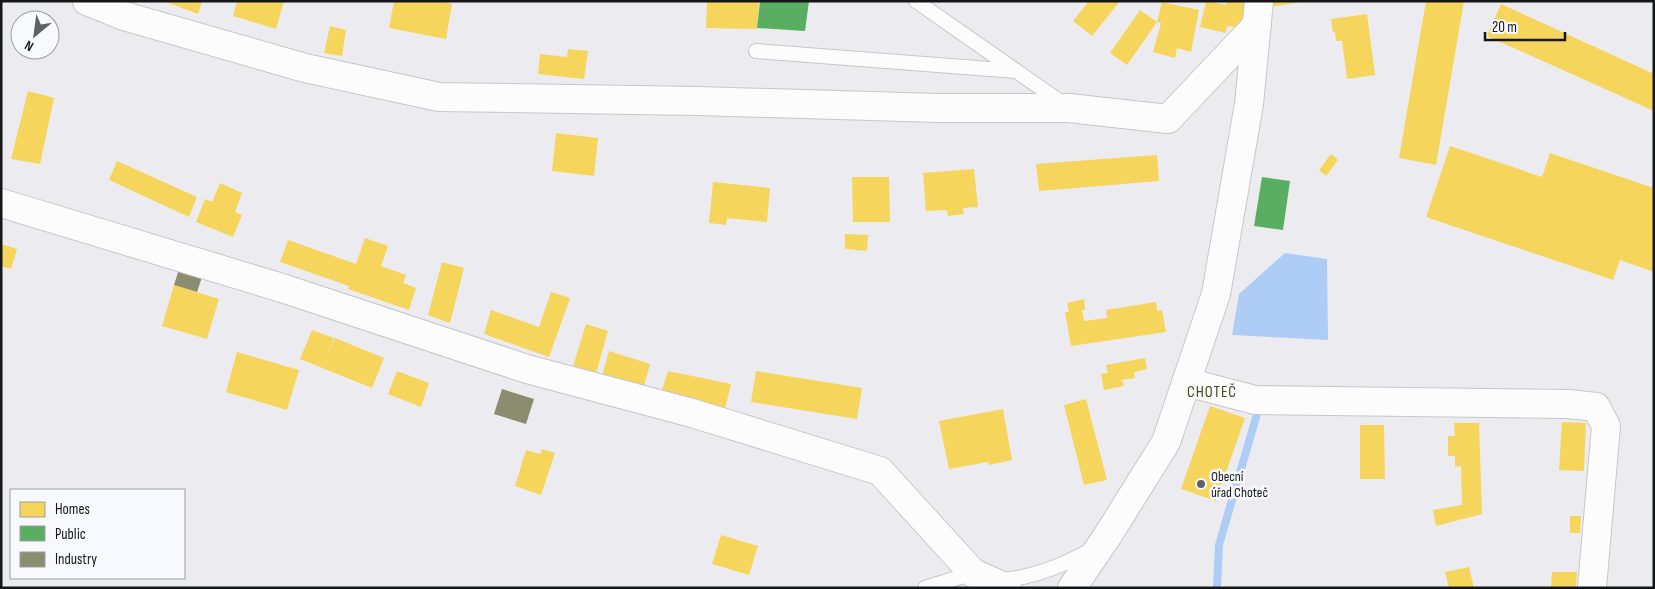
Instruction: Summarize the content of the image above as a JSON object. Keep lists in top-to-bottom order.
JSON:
{
  "districts": ["CHOTEČ"],
  "places": ["Obecní úřad Choteč"],
  "legend": ["Homes", "Public", "Industry"],
  "scale_bar": "20 m",
  "north": "bottom left"
}
